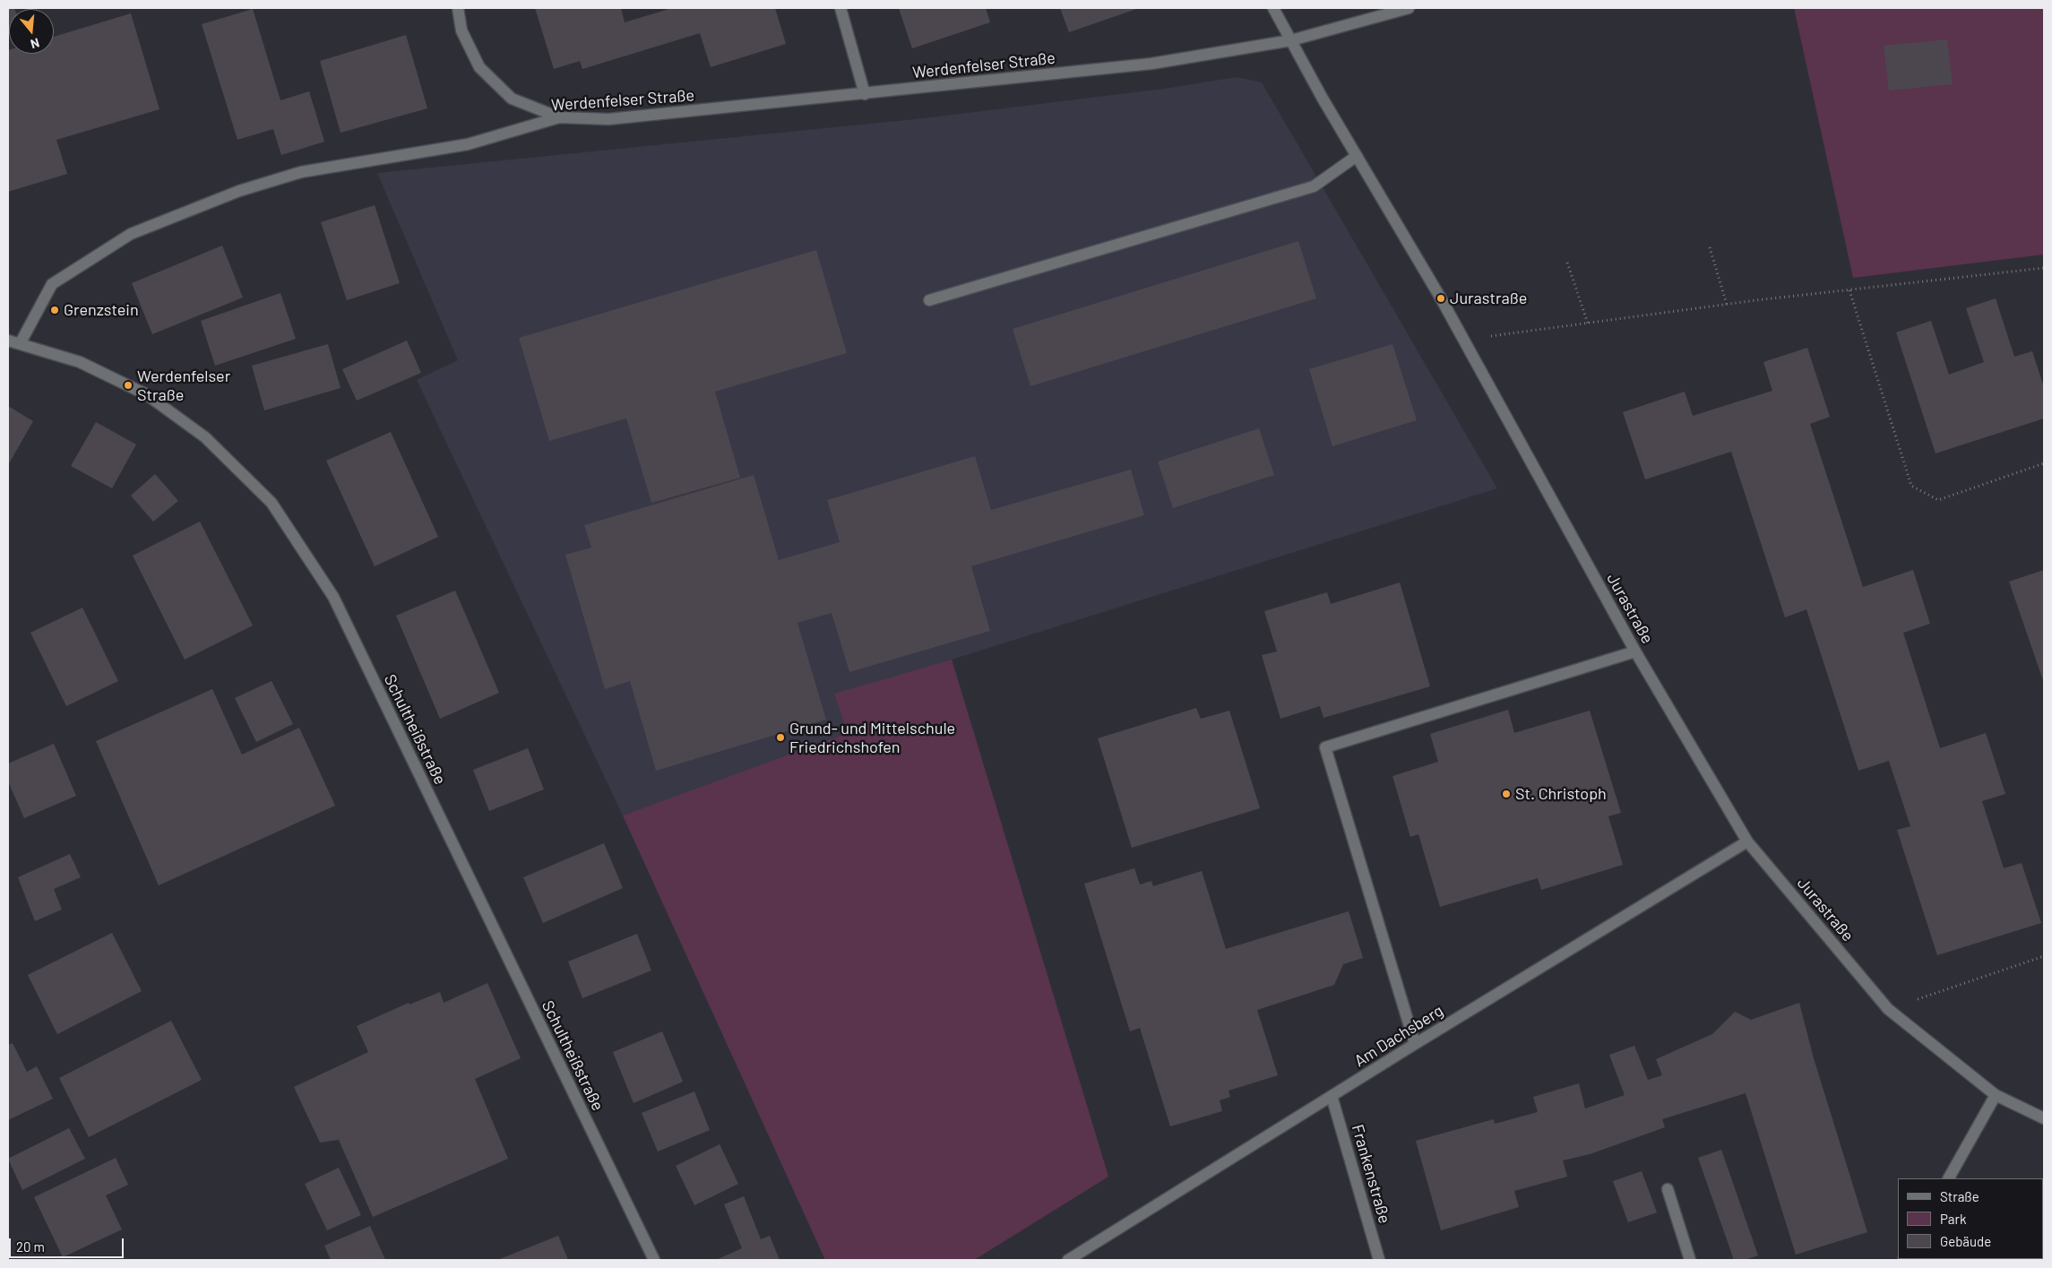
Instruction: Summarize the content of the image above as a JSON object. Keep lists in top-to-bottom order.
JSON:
{
  "streets": {
    "street": [
      "Werdenfelser Straße",
      "Jurastraße",
      "Schultheißstraße",
      "Am Dachsberg",
      "Frankenstraße"
    ]
  },
  "crossings": [
    ["Werdenfelser Straße", "Jurastraße"],
    ["Werdenfelser Straße", "Schultheißstraße"],
    ["Jurastraße", "Am Dachsberg"],
    ["Am Dachsberg", "Frankenstraße"]
  ],
  "places": [
    "Jurastraße",
    "Grenzstein",
    "Werdenfelser Straße",
    "Grund- und Mittelschule Friedrichshofen",
    "St. Christoph"
  ],
  "legend": ["Straße", "Park", "Gebäude"],
  "scale_bar": "20 m",
  "north": "bottom"
}
